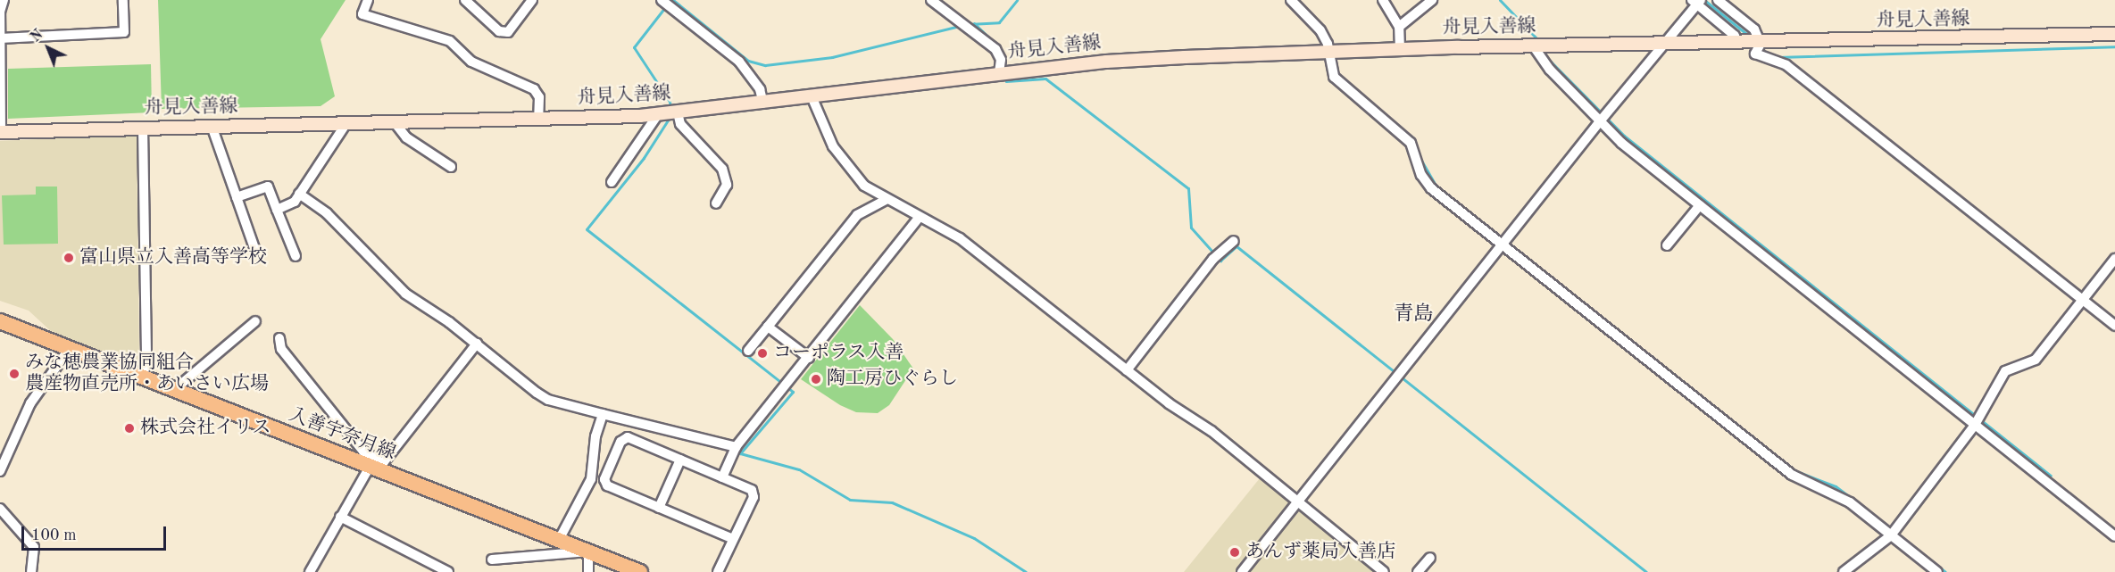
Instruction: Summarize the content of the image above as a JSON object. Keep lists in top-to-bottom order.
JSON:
{
  "streets": {
    "main road": ["舟見入善線", "入善宇奈月線"]
  },
  "districts": ["青島"],
  "places": [
    "富山県立入善高等学校",
    "コーポラス入善",
    "みな穂農業協同組合 農産物直売所・あいさい広場",
    "陶工房ひぐらし",
    "株式会社イリス",
    "あんず薬局入善店"
  ],
  "scale_bar": "100 m",
  "north": "top left"
}
